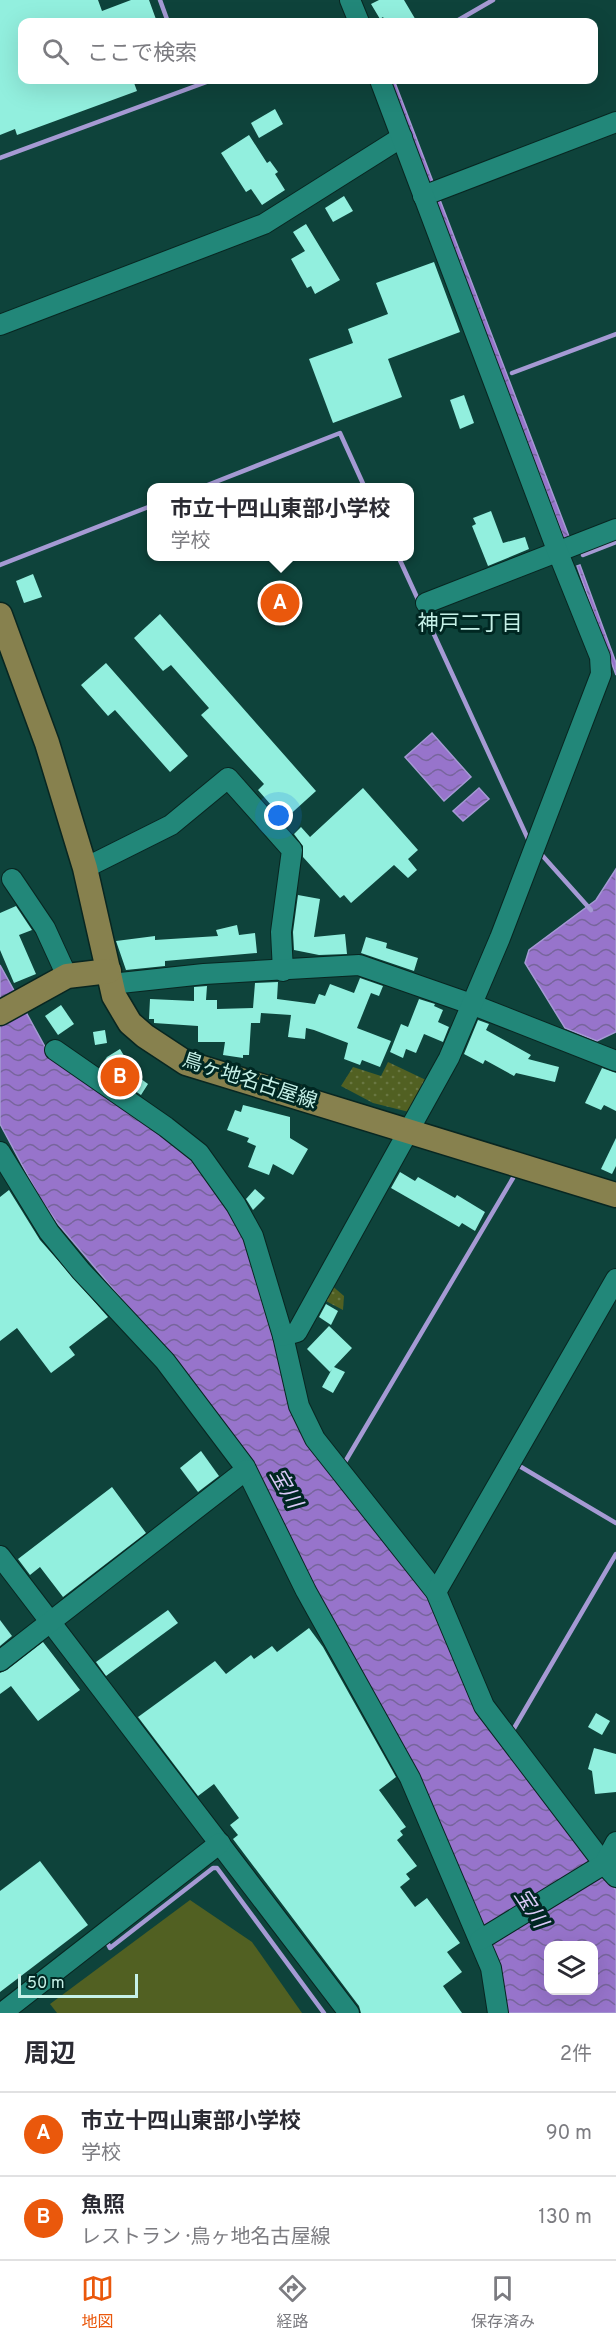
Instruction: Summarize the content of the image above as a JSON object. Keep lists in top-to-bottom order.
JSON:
{
  "streets": {
    "main road": ["鳥ヶ地名古屋線"]
  },
  "districts": ["神戸二丁目"],
  "water": ["宝川"],
  "scale_bar": "50 m",
  "page": {
    "search": "ここで検索",
    "popup": ["市立十四山東部小学校", "学校"],
    "pins": ["A", "B"],
    "scale": "50 m",
    "heading": ["周辺", "2件"],
    "list": [
      {
        "mark": "A",
        "name": "市立十四山東部小学校",
        "note": "学校",
        "value": "90 m"
      },
      {
        "mark": "B",
        "name": "魚照",
        "note": "レストラン · 鳥ヶ地名古屋線",
        "value": "130 m"
      }
    ],
    "nav": ["地図", "経路", "保存済み"]
  }
}
